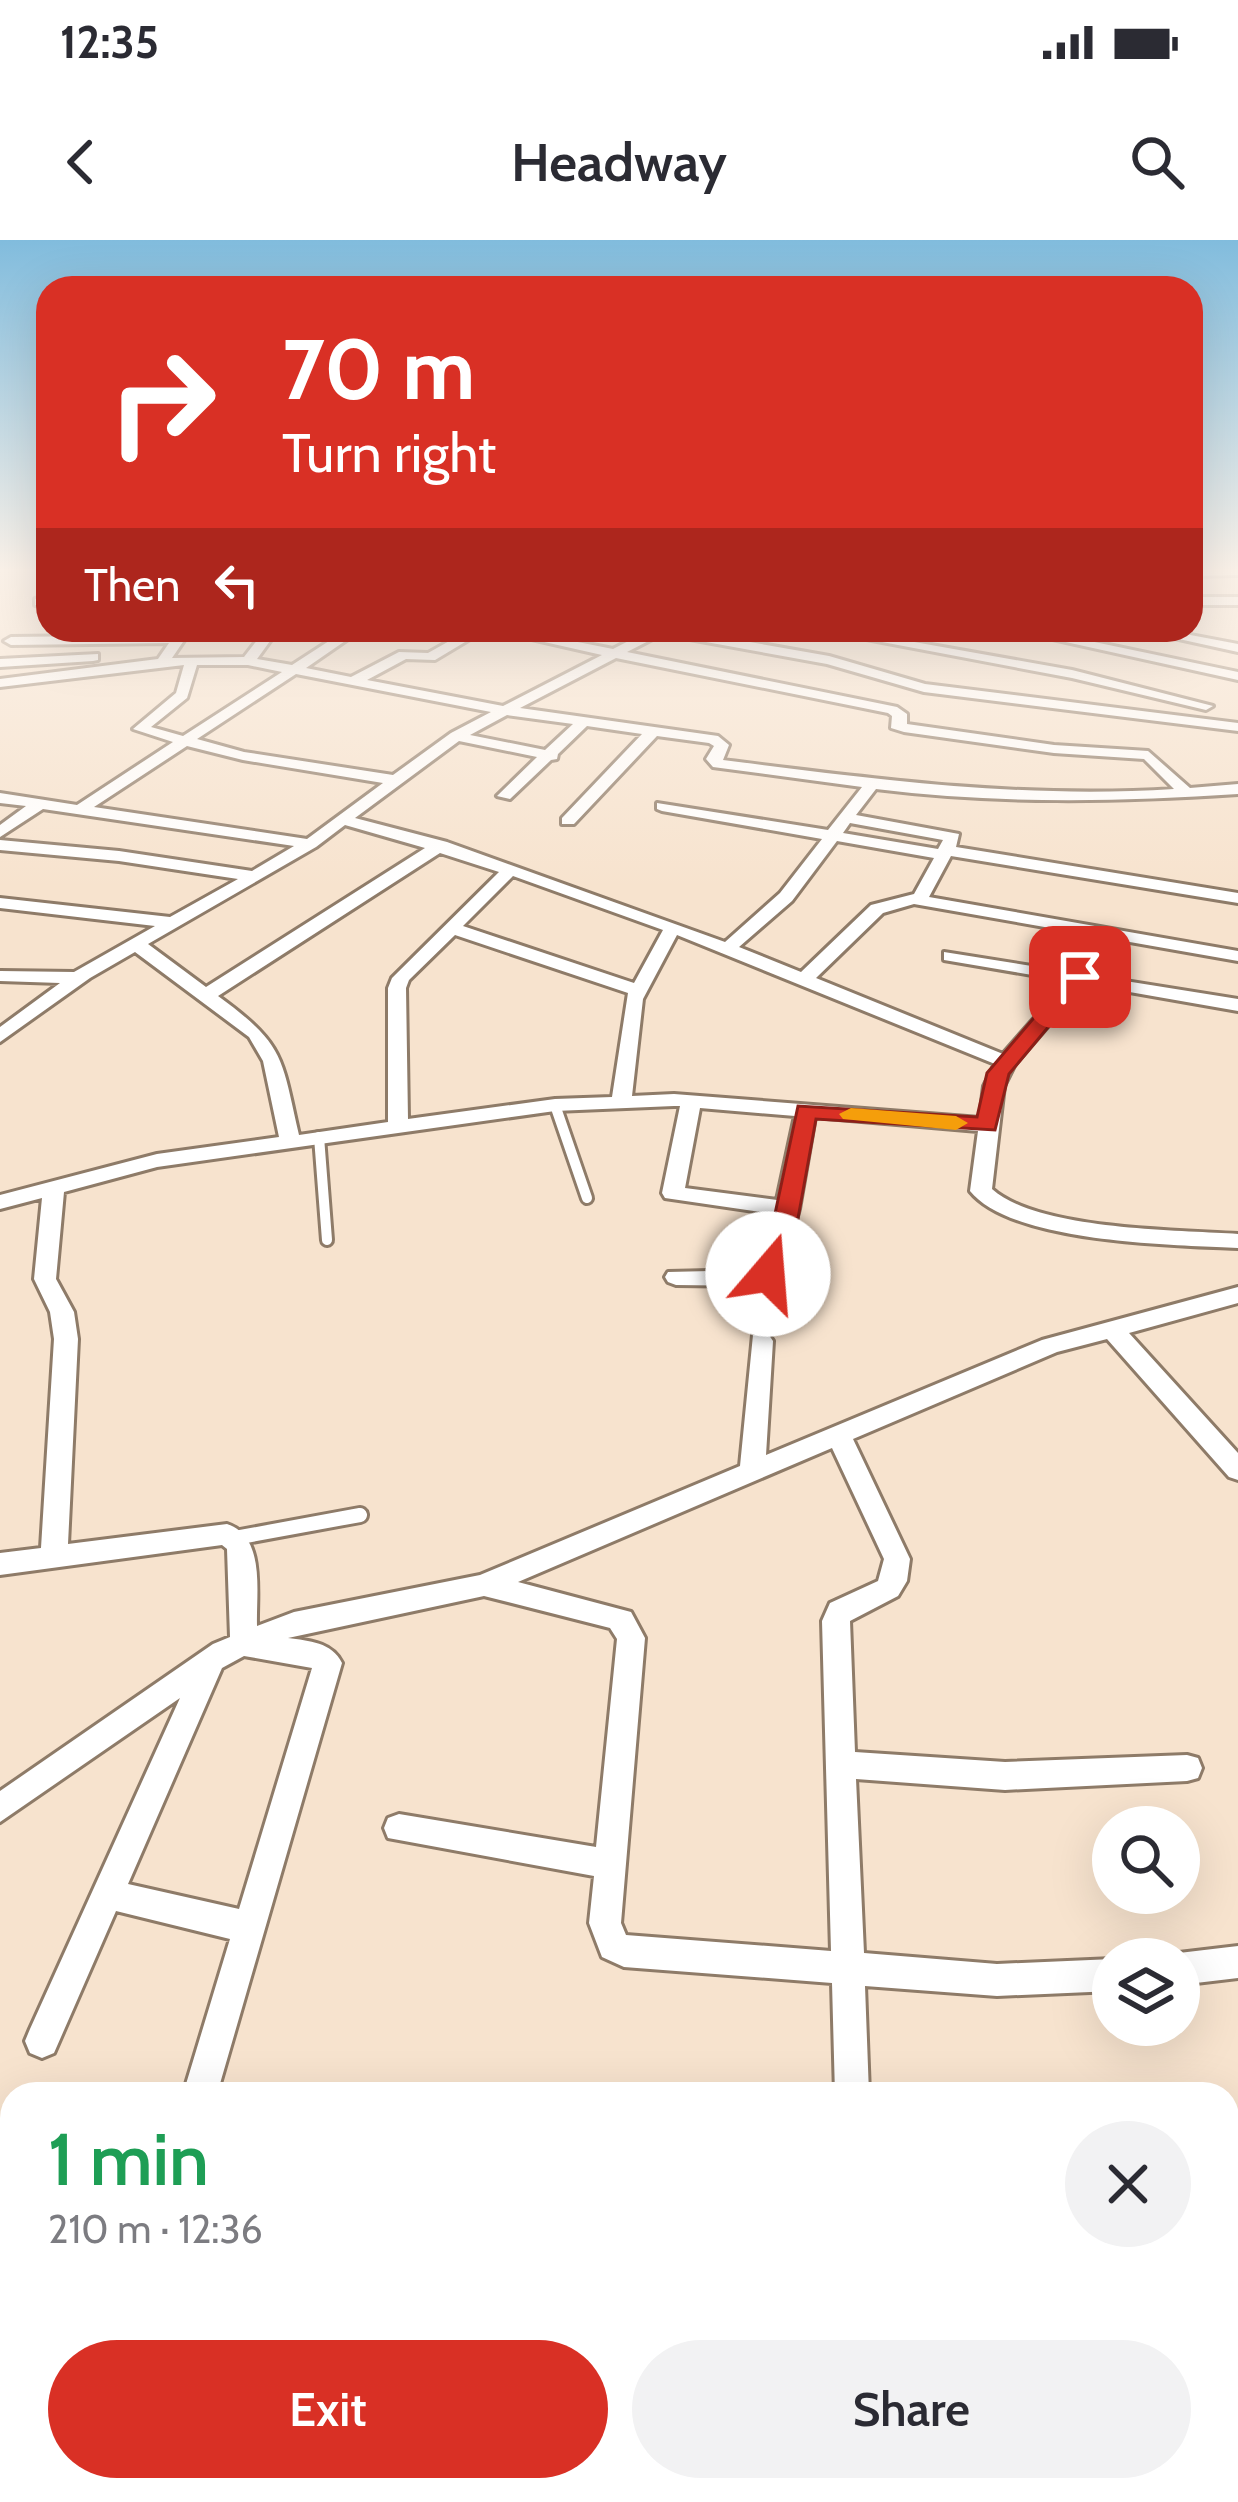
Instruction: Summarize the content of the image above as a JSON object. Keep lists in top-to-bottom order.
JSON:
{
  "page": {
    "status": "12:35",
    "header": "Headway",
    "turn": ["70 m", "Turn right"],
    "then": "Then",
    "heading": ["1 min", "210 m · 12:36"],
    "buttons": ["Exit", "Share"]
  }
}
